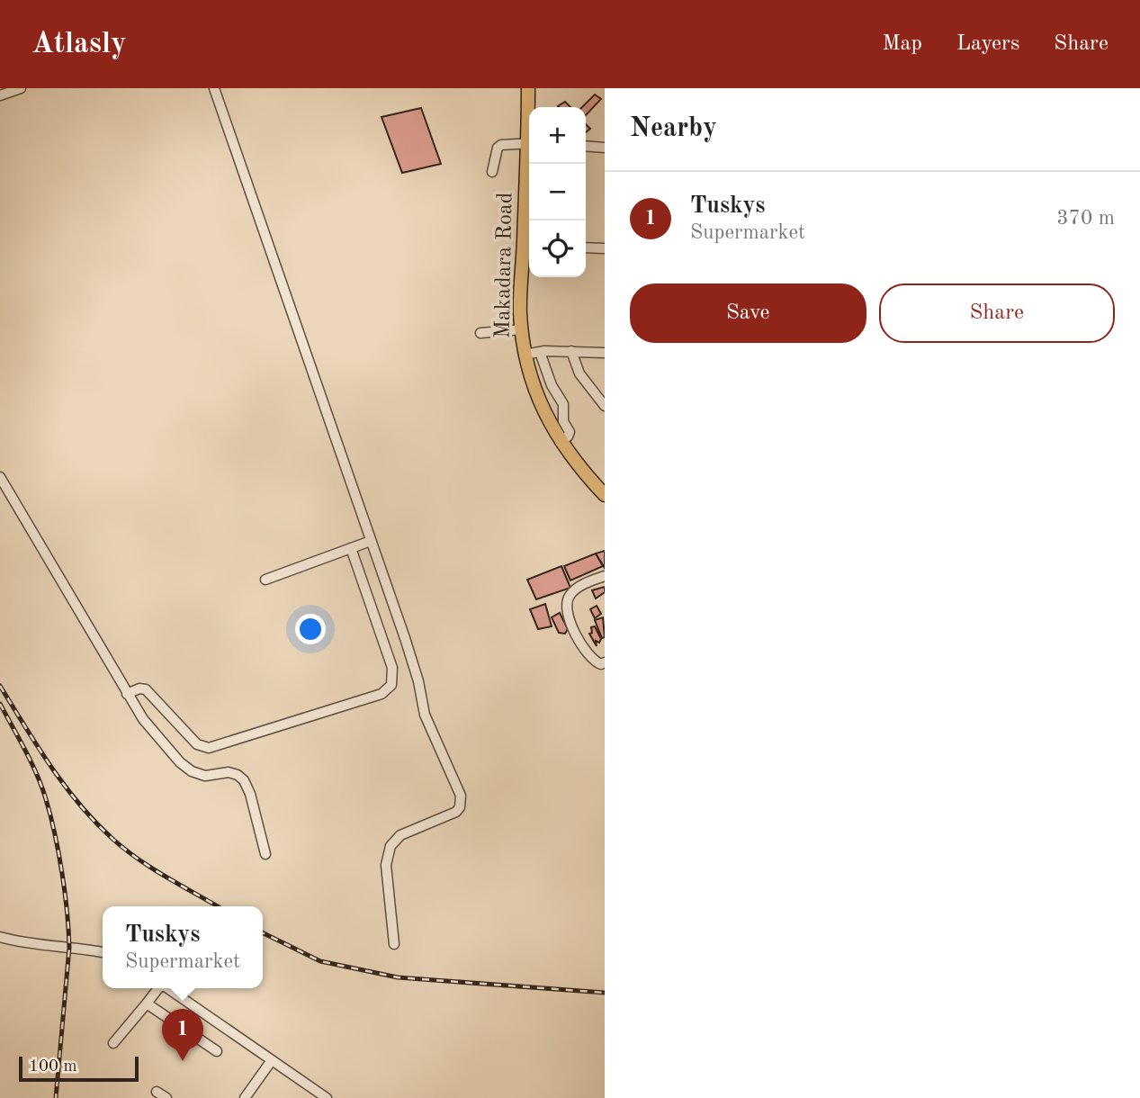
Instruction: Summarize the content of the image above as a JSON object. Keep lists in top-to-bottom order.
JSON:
{
  "streets": {
    "main road": ["Makadara Road"]
  },
  "scale_bar": "100 m",
  "page": {
    "header": "Atlasly",
    "nav": ["Map", "Layers", "Share"],
    "heading": "Nearby",
    "map_buttons": ["+", "−"],
    "list": [
      {
        "mark": "1",
        "name": "Tuskys",
        "note": "Supermarket",
        "value": "370 m"
      }
    ],
    "buttons": ["Save", "Share"],
    "popup": ["Tuskys", "Supermarket"],
    "pins": "1",
    "scale": "100 m"
  }
}
